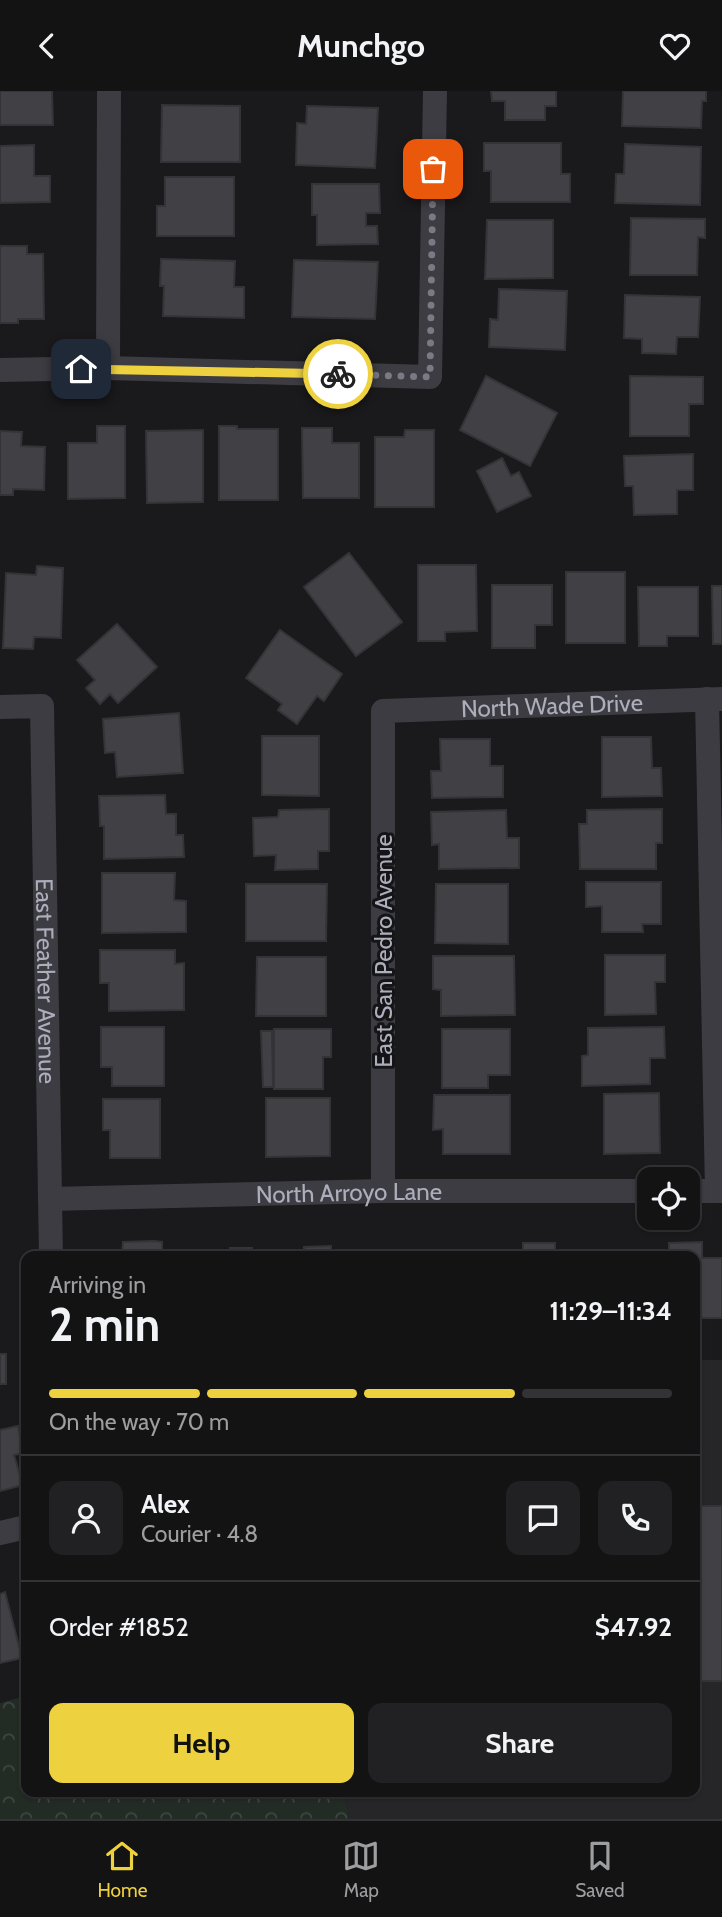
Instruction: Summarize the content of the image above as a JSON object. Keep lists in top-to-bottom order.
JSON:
{
  "streets": {
    "street": [
      "North Wade Drive",
      "East San Pedro Avenue",
      "East Feather Avenue",
      "North Arroyo Lane"
    ]
  },
  "crossings": [
    ["North Wade Drive", "East San Pedro Avenue"],
    ["East San Pedro Avenue", "North Arroyo Lane"],
    ["East Feather Avenue", "North Arroyo Lane"]
  ],
  "page": {
    "header": "Munchgo",
    "heading": ["2 min", "Arriving in", "11:29–11:34"],
    "panel": [
      "Alex",
      "Courier · 4.8",
      "Order #1852",
      "$47.92"
    ],
    "bar": "On the way · 70 m",
    "buttons": ["Help", "Share"],
    "tabs": ["Home", "Map", "Saved"]
  }
}
